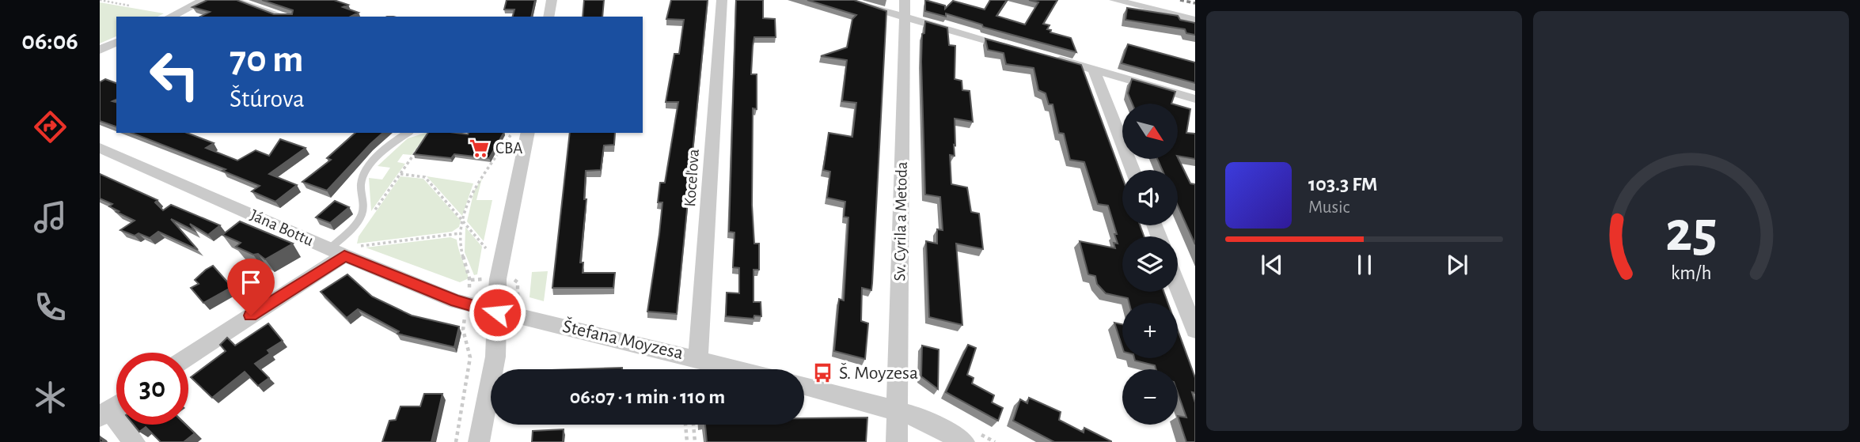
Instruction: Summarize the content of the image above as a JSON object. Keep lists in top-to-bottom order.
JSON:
{
  "streets": {
    "street": [
      "Koceľova",
      "Sv. Cyrila a Metoda",
      "Jána Bottu",
      "Štefana Moyzesa"
    ]
  },
  "crossings": [
    ["Koceľova", "Štefana Moyzesa"],
    ["Jána Bottu", "Štefana Moyzesa"]
  ],
  "places": {
    "supermarket": ["CBA"],
    "bus stop": ["Š. Moyzesa"]
  },
  "north": "bottom right",
  "page": {
    "tabs": "06:06",
    "turn": ["70 m", "Štúrova"],
    "map_buttons": ["+", "−"],
    "song": ["103.3 FM", "Music"],
    "limit": "30",
    "trip": "06:07 · 1 min · 110 m",
    "gauge": ["25", "km/h"]
  }
}
